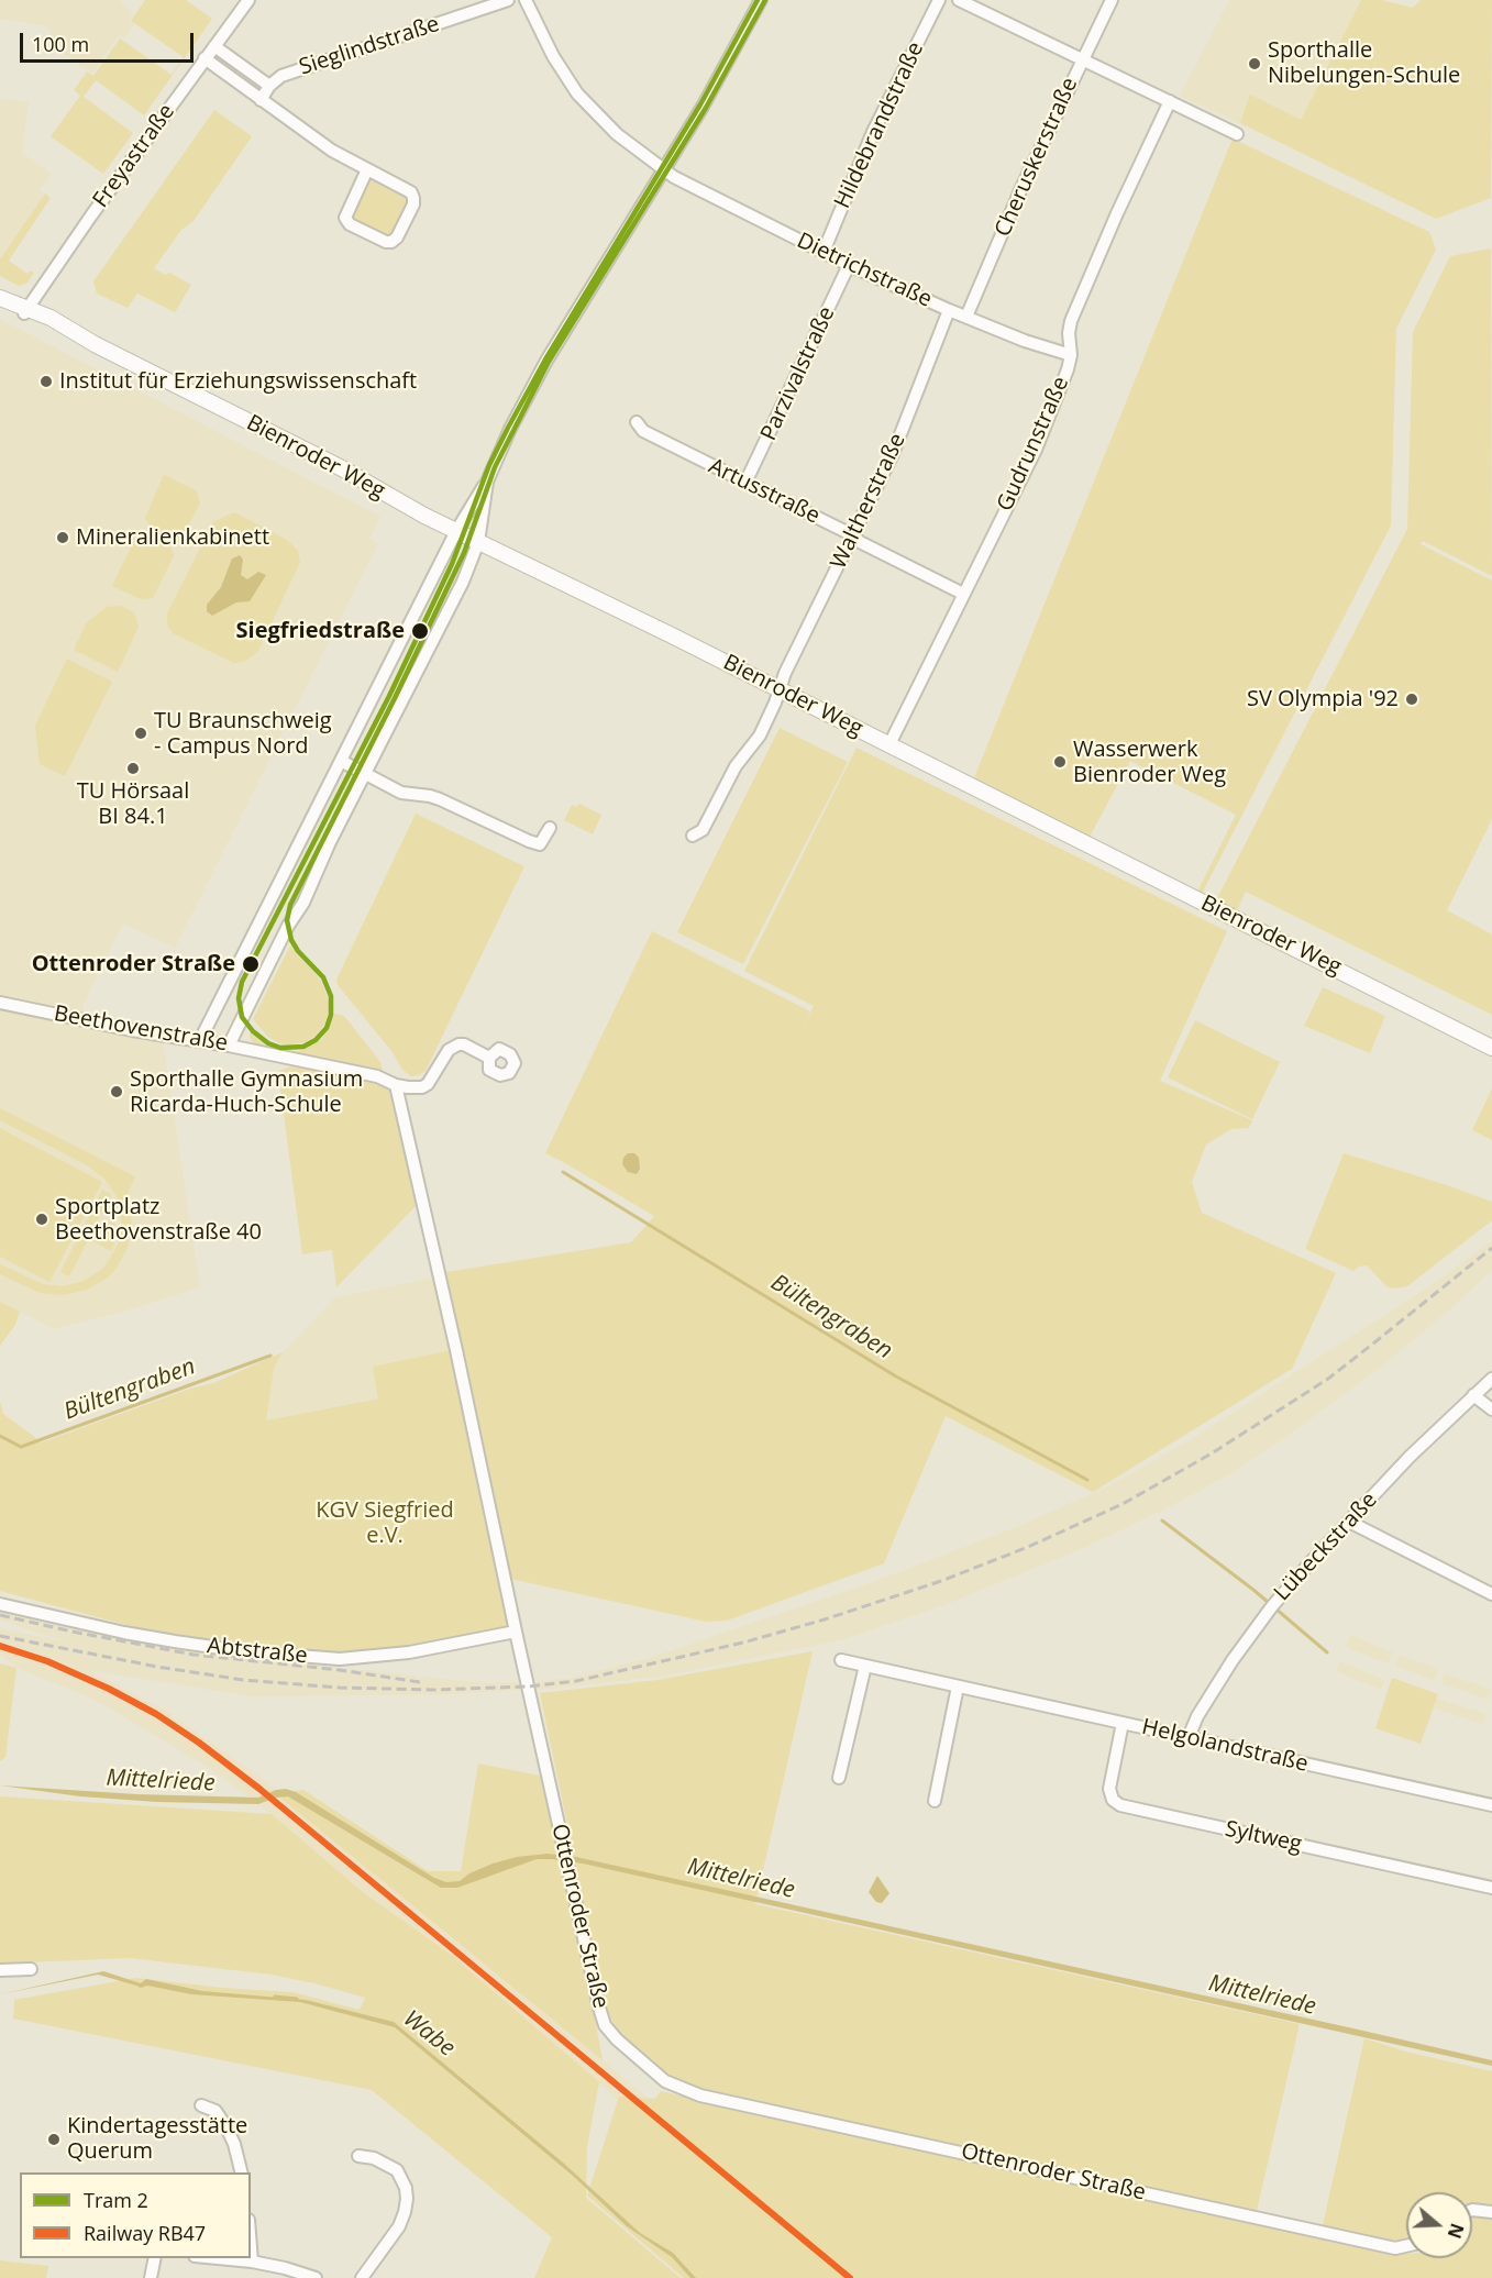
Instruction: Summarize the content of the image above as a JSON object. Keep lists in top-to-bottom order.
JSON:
{
  "streets": {
    "main road": ["Bienroder Weg"],
    "street": [
      "Sieglindstraße",
      "Hildebrandstraße",
      "Freyastraße",
      "Cheruskerstraße",
      "Dietrichstraße",
      "Parzivalstraße",
      "Gudrunstraße",
      "Artusstraße",
      "Waltherstraße",
      "Beethovenstraße",
      "Lübeckstraße",
      "Abtstraße",
      "Helgolandstraße",
      "Syltweg",
      "Ottenroder Straße"
    ]
  },
  "crossings": [
    ["Hildebrandstraße", "Dietrichstraße"],
    ["Freyastraße", "Bienroder Weg"],
    ["Cheruskerstraße", "Dietrichstraße"],
    ["Dietrichstraße", "Parzivalstraße"],
    ["Dietrichstraße", "Gudrunstraße"],
    ["Dietrichstraße", "Waltherstraße"],
    ["Parzivalstraße", "Artusstraße"],
    ["Gudrunstraße", "Bienroder Weg"],
    ["Gudrunstraße", "Artusstraße"],
    ["Bienroder Weg", "Waltherstraße"],
    ["Artusstraße", "Waltherstraße"],
    ["Beethovenstraße", "Ottenroder Straße"],
    ["Lübeckstraße", "Helgolandstraße"],
    ["Abtstraße", "Ottenroder Straße"],
    ["Helgolandstraße", "Syltweg"]
  ],
  "water": ["Bültengraben", "Mittelriede", "Wabe"],
  "parks": ["KGV Siegfried e.V."],
  "places": [
    "Sporthalle Nibelungen-Schule",
    "Institut für Erziehungswissenschaft",
    "Mineralienkabinett",
    "Siegfriedstraße",
    "SV Olympia '92",
    "TU Braunschweig - Campus Nord",
    "Wasserwerk Bienroder Weg",
    "TU Hörsaal BI 84.1",
    "Ottenroder Straße",
    "Sporthalle Gymnasium Ricarda-Huch-Schule",
    "Sportplatz Beethovenstraße 40",
    "Kindertagesstätte Querum"
  ],
  "lines": ["tram line 2", "rail line RB47"],
  "legend": ["Tram 2", "Railway RB47"],
  "scale_bar": "100 m",
  "north": "right"
}
